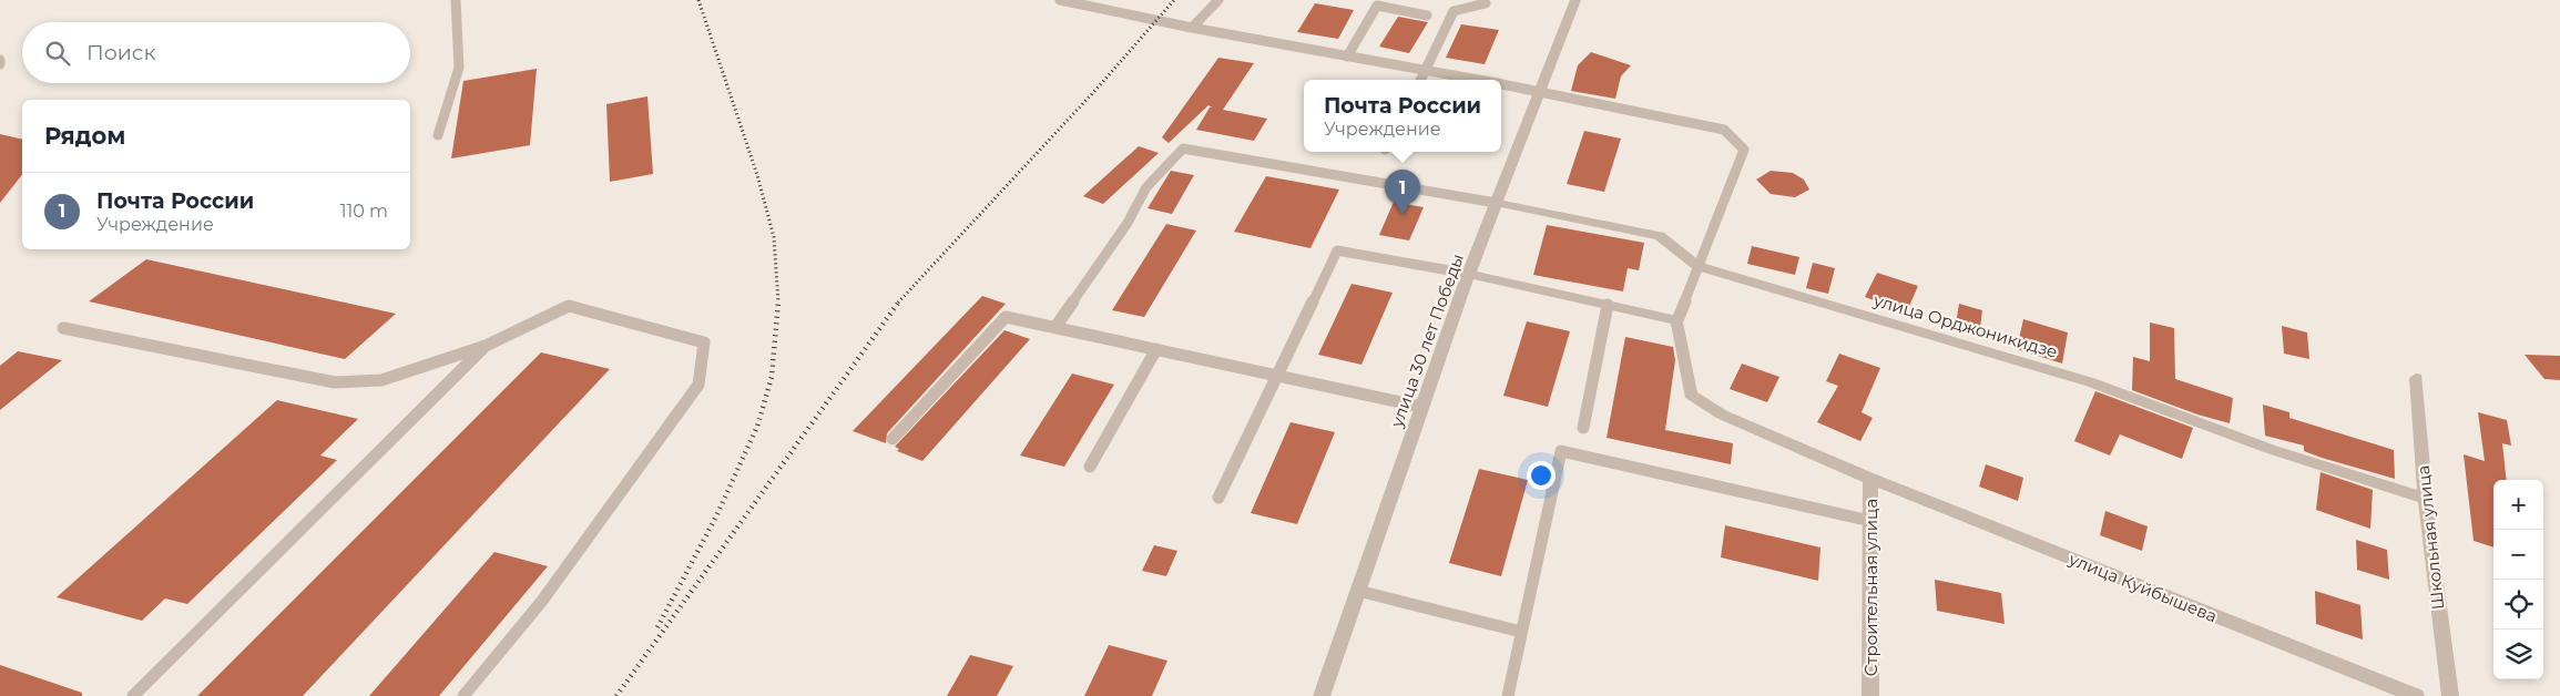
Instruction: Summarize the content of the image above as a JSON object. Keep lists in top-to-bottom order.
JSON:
{
  "streets": {
    "street": [
      "улица Орджоникидзе",
      "улица 30 лет Победы",
      "Школьная улица",
      "Строительная улица",
      "улица Куйбышева"
    ]
  },
  "crossings": [
    ["улица Орджоникидзе", "улица 30 лет Победы"],
    ["улица Орджоникидзе", "Школьная улица"],
    ["Строительная улица", "улица Куйбышева"]
  ],
  "page": {
    "search": "Поиск",
    "popup": ["Почта России", "Учреждение"],
    "heading": "Рядом",
    "pins": "1",
    "list": [
      {
        "mark": "1",
        "name": "Почта России",
        "note": "Учреждение",
        "value": "110 m"
      }
    ],
    "map_buttons": ["+", "−"]
  }
}
